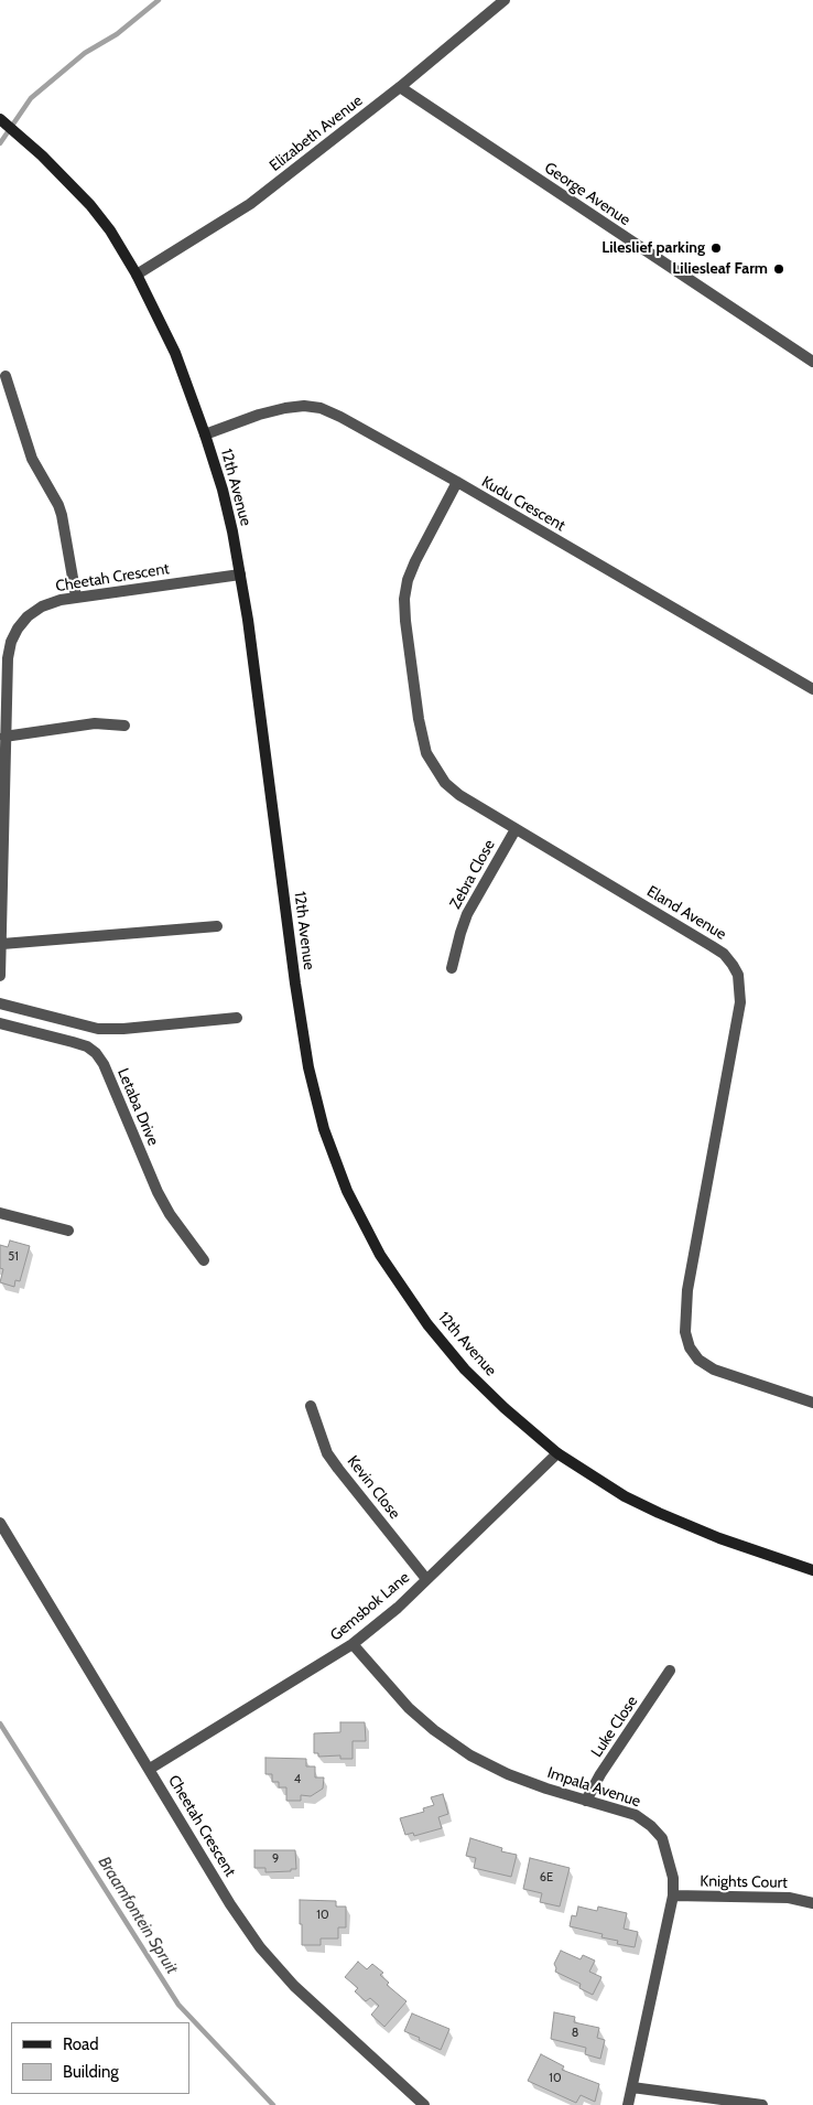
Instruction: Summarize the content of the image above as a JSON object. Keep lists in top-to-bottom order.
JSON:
{
  "streets": {
    "street": [
      "Elizabeth Avenue",
      "George Avenue",
      "12th Avenue",
      "Kudu Crescent",
      "Cheetah Crescent",
      "Zebra Close",
      "Eland Avenue",
      "Letaba Drive",
      "Kevin Close",
      "Gemsbok Lane",
      "Luke Close",
      "Impala Avenue",
      "Knights Court"
    ]
  },
  "crossings": [
    ["Elizabeth Avenue", "George Avenue"],
    ["Elizabeth Avenue", "12th Avenue"],
    ["12th Avenue", "Kudu Crescent"],
    ["12th Avenue", "Cheetah Crescent"],
    ["12th Avenue", "Gemsbok Lane"],
    ["Kudu Crescent", "Eland Avenue"],
    ["Cheetah Crescent", "Gemsbok Lane"],
    ["Zebra Close", "Eland Avenue"],
    ["Kevin Close", "Gemsbok Lane"],
    ["Gemsbok Lane", "Impala Avenue"],
    ["Luke Close", "Impala Avenue"],
    ["Impala Avenue", "Knights Court"]
  ],
  "water": ["Braamfontein Spruit"],
  "places": ["Lileslief parking", "Liliesleaf Farm"],
  "house_numbers": [
    "51",
    "4",
    "9",
    "6E",
    "10",
    "8",
    "10"
  ],
  "legend": ["Road", "Building"]
}
